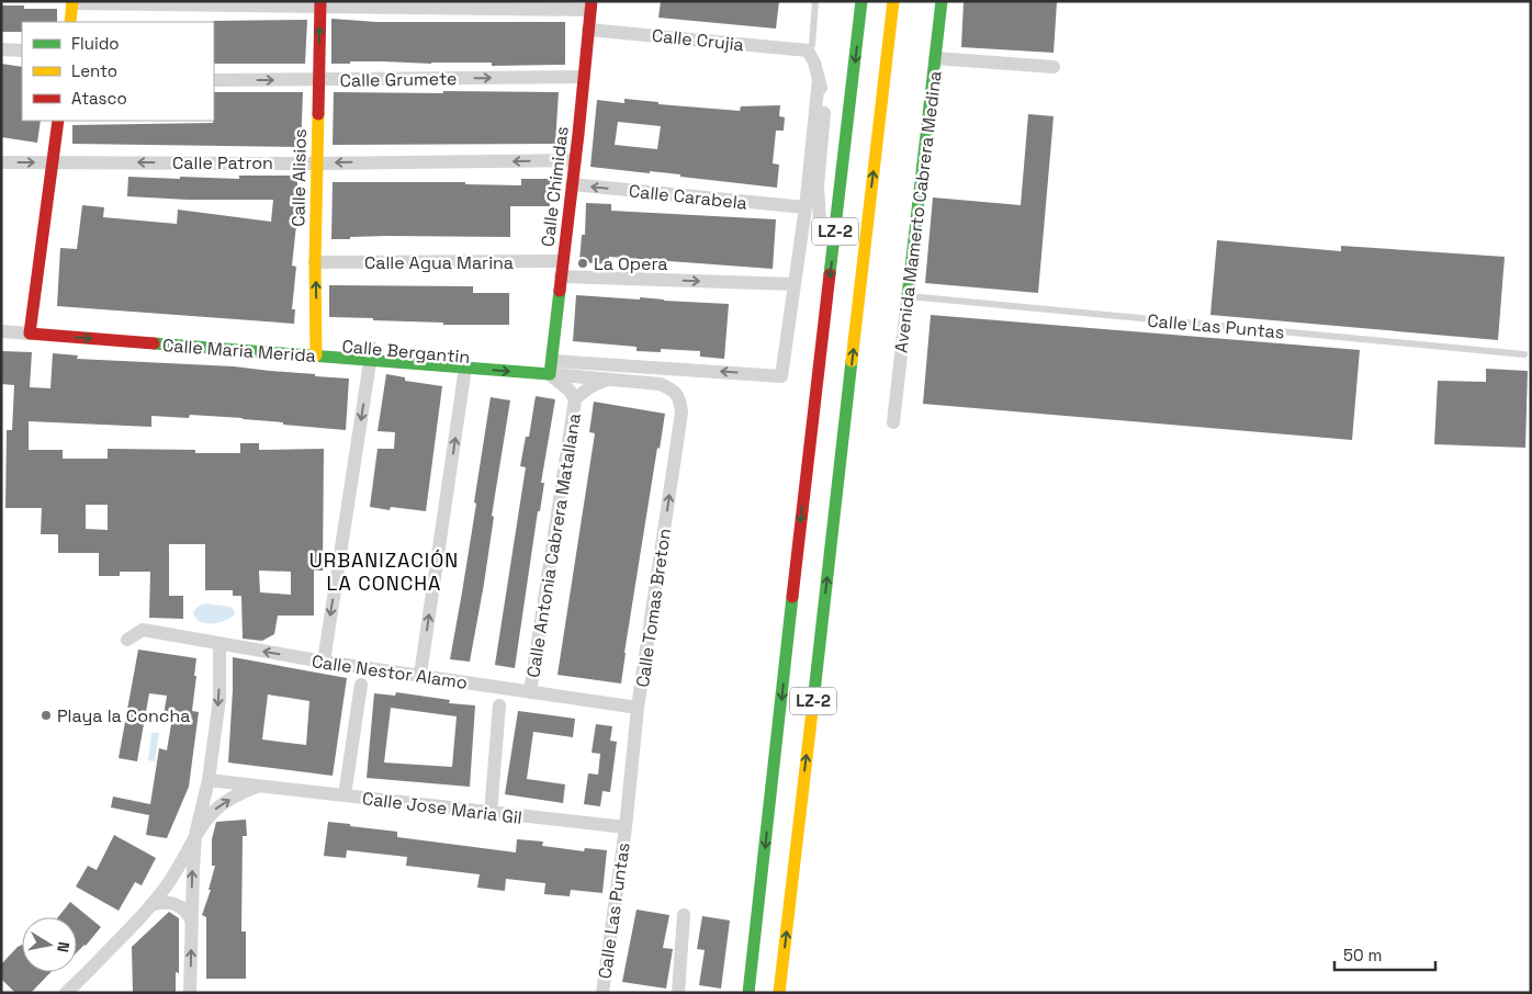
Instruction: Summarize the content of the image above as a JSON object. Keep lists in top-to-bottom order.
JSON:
{
  "streets": {
    "main road": [
      "Calle Alisios",
      "Calle Chimidas",
      "Avenida Mamerto Cabrera Medina",
      "LZ-2",
      "Calle Maria Merida",
      "Calle Bergantin"
    ],
    "street": [
      "Calle Crujia",
      "Calle Grumete",
      "Calle Patron",
      "Calle Carabela",
      "Calle Agua Marina",
      "Calle Las Puntas",
      "Calle Antonia Cabrera Matallana",
      "Calle Tomas Breton",
      "Calle Nestor Alamo",
      "Calle Jose Maria Gil"
    ]
  },
  "crossings": [
    ["Calle Crujia", "Calle Chimidas"],
    ["Calle Grumete", "Calle Alisios"],
    ["Calle Grumete", "Calle Chimidas"],
    ["Calle Patron", "Calle Alisios"],
    ["Calle Patron", "Calle Chimidas"],
    ["Calle Alisios", "Calle Agua Marina"],
    ["Calle Alisios", "Calle Maria Merida"],
    ["Calle Alisios", "Calle Bergantin"],
    ["Calle Chimidas", "Calle Carabela"],
    ["Calle Chimidas", "Calle Agua Marina"],
    ["Calle Chimidas", "Calle Bergantin"],
    ["Avenida Mamerto Cabrera Medina", "Calle Las Puntas"],
    ["Calle Las Puntas", "Calle Tomas Breton"],
    ["Calle Las Puntas", "Calle Jose Maria Gil"],
    ["Calle Maria Merida", "Calle Bergantin"],
    ["Calle Antonia Cabrera Matallana", "Calle Nestor Alamo"],
    ["Calle Tomas Breton", "Calle Nestor Alamo"],
    ["Calle Tomas Breton", "Calle Jose Maria Gil"]
  ],
  "one_way": [
    "Calle Patron",
    "Calle Alisios",
    "Calle Maria Merida",
    "Calle Tomas Breton"
  ],
  "districts": ["URBANIZACIÓN LA CONCHA"],
  "places": ["La Opera", "Playa la Concha"],
  "legend": ["Fluido", "Lento", "Atasco"],
  "scale_bar": "50 m",
  "north": "right"
}
